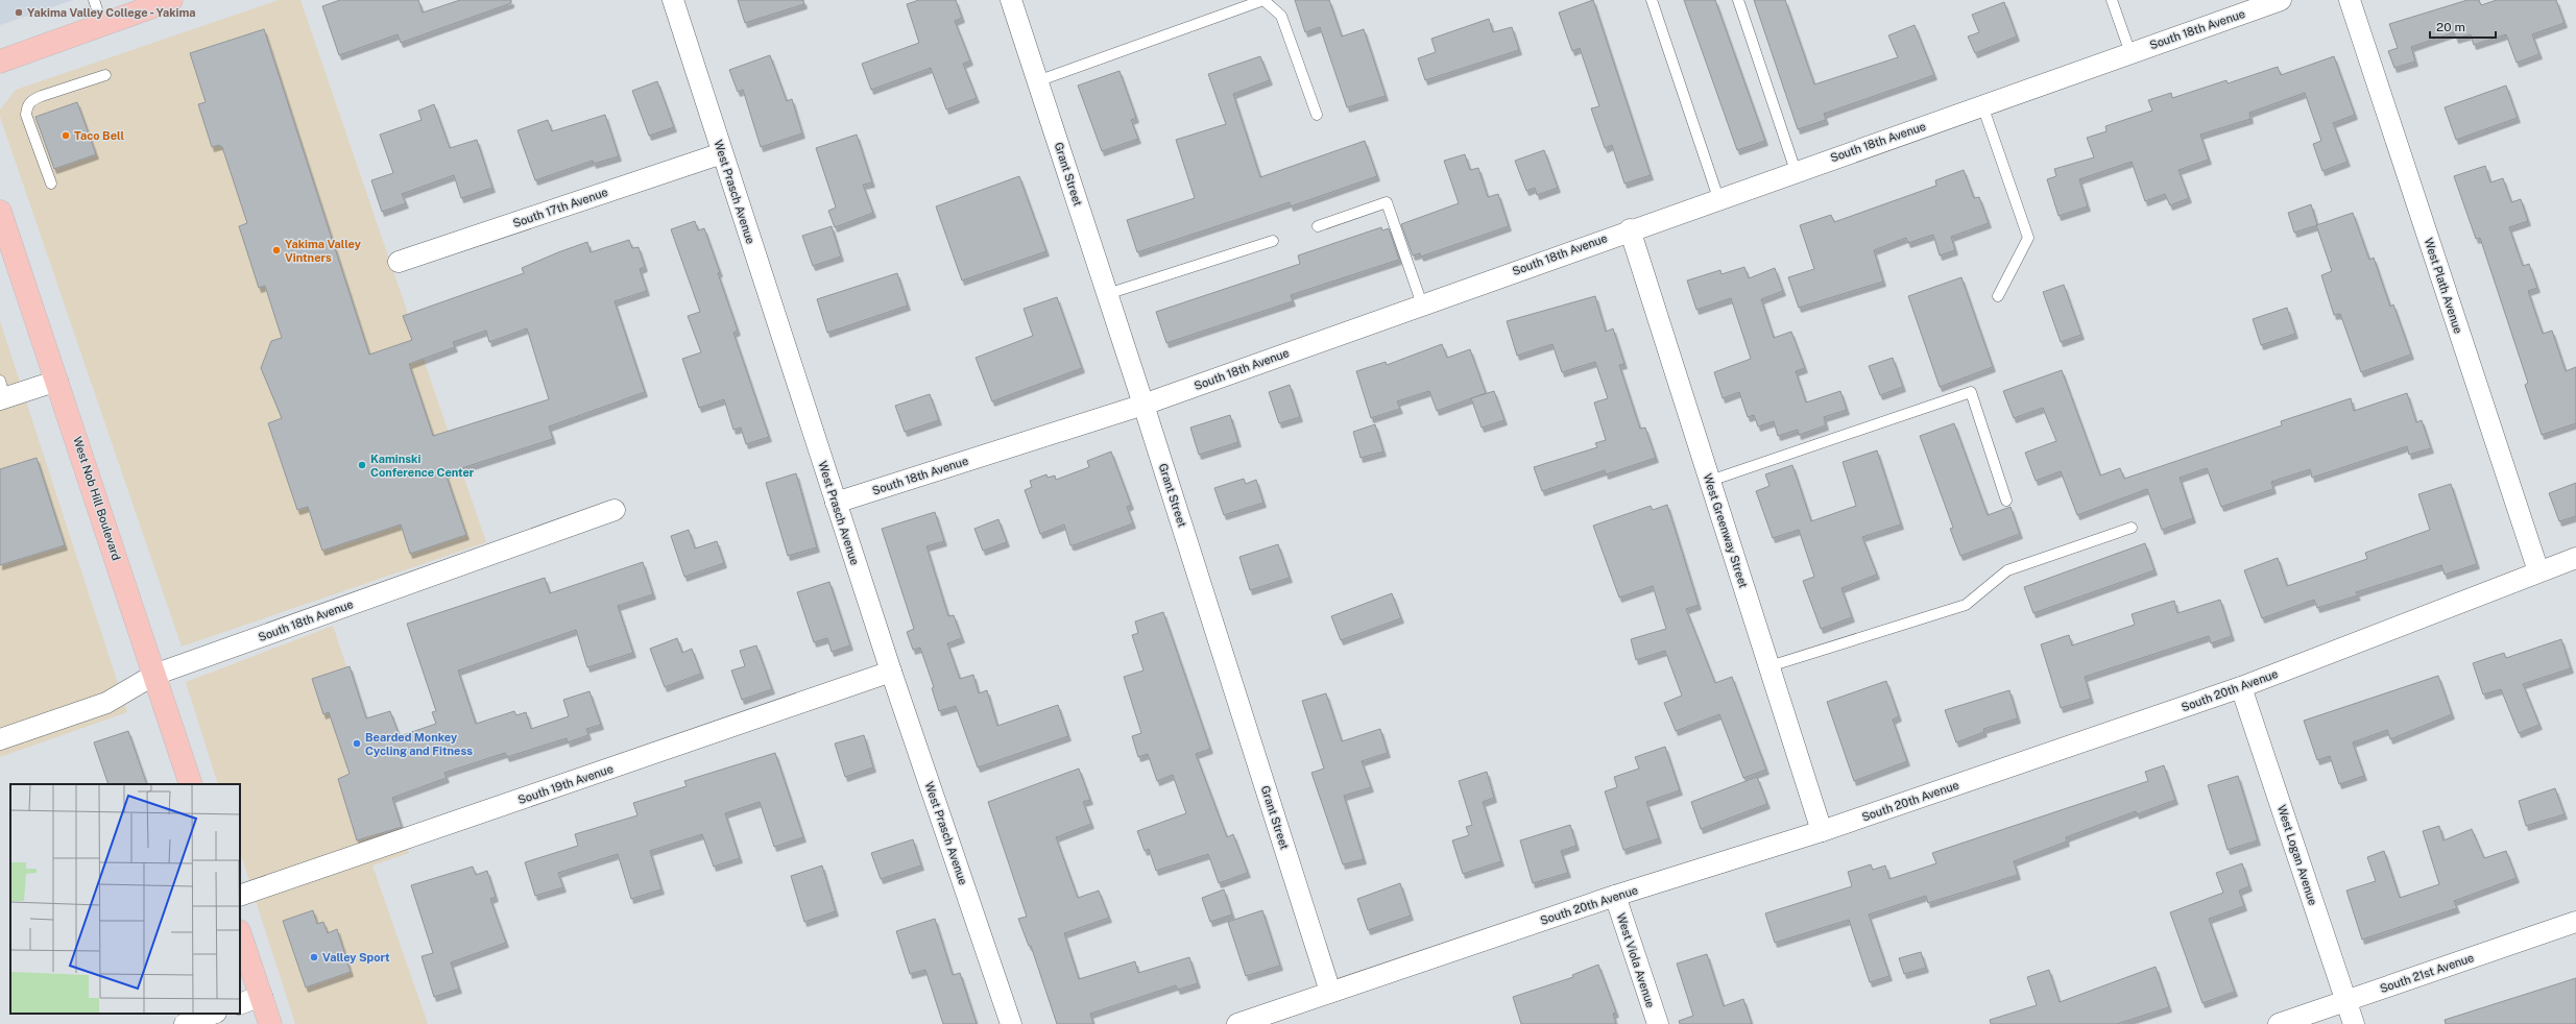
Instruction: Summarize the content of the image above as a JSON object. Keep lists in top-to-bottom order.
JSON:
{
  "streets": {
    "main road": ["West Nob Hill Boulevard"],
    "street": [
      "South 18th Avenue",
      "Grant Street",
      "West Prasch Avenue",
      "South 17th Avenue",
      "West Plath Avenue",
      "West Greenway Street",
      "South 20th Avenue",
      "South 19th Avenue",
      "West Logan Avenue",
      "West Viola Avenue",
      "South 21st Avenue"
    ]
  },
  "crossings": [
    ["South 18th Avenue", "Grant Street"],
    ["South 18th Avenue", "West Prasch Avenue"],
    ["South 18th Avenue", "West Nob Hill Boulevard"],
    ["South 18th Avenue", "West Greenway Street"],
    ["Grant Street", "South 20th Avenue"],
    ["West Prasch Avenue", "South 17th Avenue"],
    ["West Prasch Avenue", "South 19th Avenue"],
    ["West Plath Avenue", "South 20th Avenue"],
    ["West Greenway Street", "South 20th Avenue"],
    ["South 20th Avenue", "West Logan Avenue"],
    ["South 20th Avenue", "West Viola Avenue"],
    ["West Logan Avenue", "South 21st Avenue"]
  ],
  "places": [
    "Yakima Valley College - Yakima",
    "Taco Bell",
    "Yakima Valley Vintners",
    "Kaminski Conference Center",
    "Bearded Monkey Cycling and Fitness",
    "Valley Sport"
  ],
  "scale_bar": "20 m"
}
